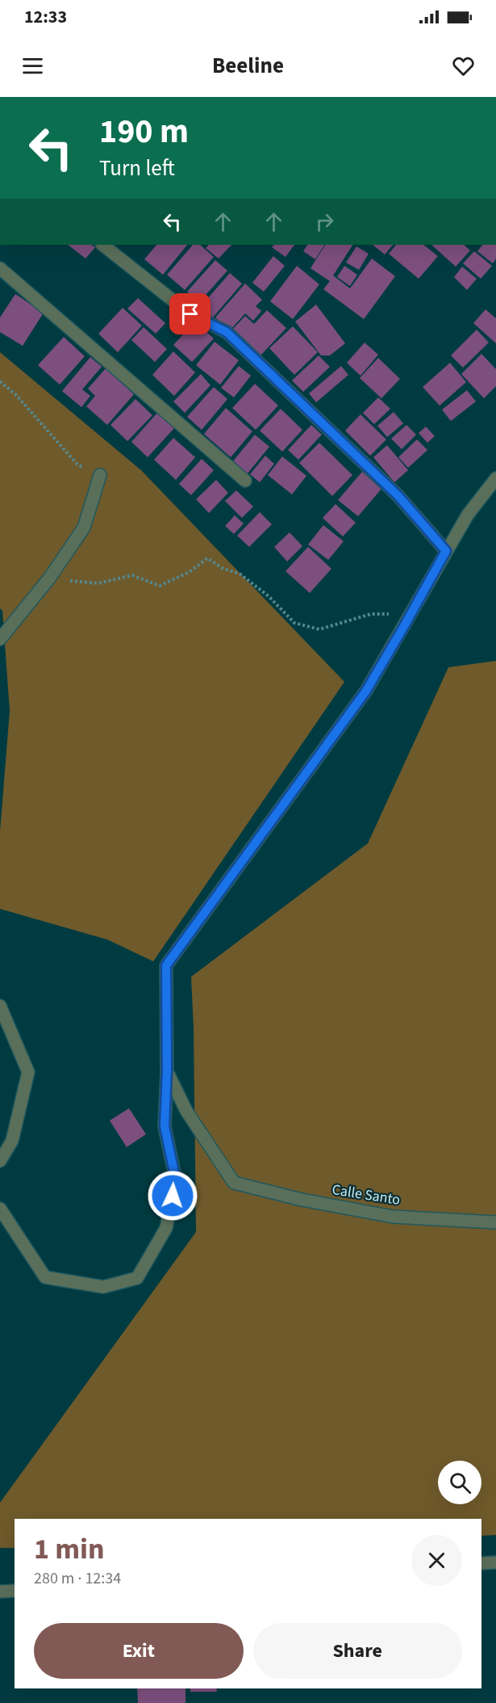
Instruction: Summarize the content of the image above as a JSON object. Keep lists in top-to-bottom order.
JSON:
{
  "streets": {
    "street": ["Calle Santo"]
  },
  "page": {
    "status": "12:33",
    "header": "Beeline",
    "turn": ["190 m", "Turn left"],
    "heading": ["1 min", "280 m · 12:34"],
    "buttons": ["Exit", "Share"]
  }
}
